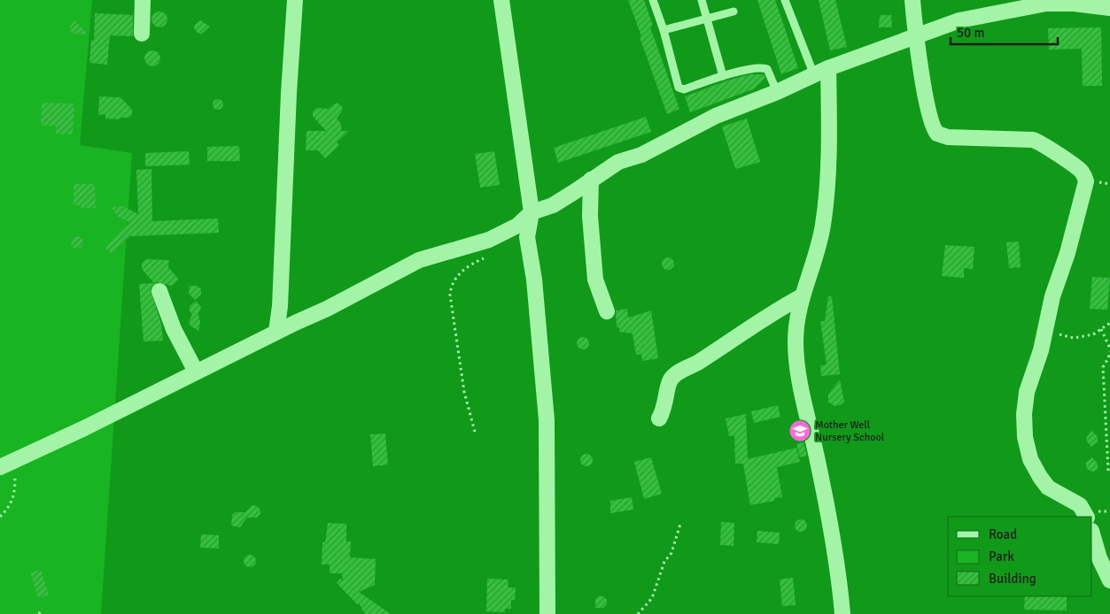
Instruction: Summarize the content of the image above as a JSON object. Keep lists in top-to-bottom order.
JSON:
{
  "places": {
    "school or university": ["Mother Well Nursery School"]
  },
  "legend": ["Road", "Park", "Building"],
  "scale_bar": "50 m"
}
